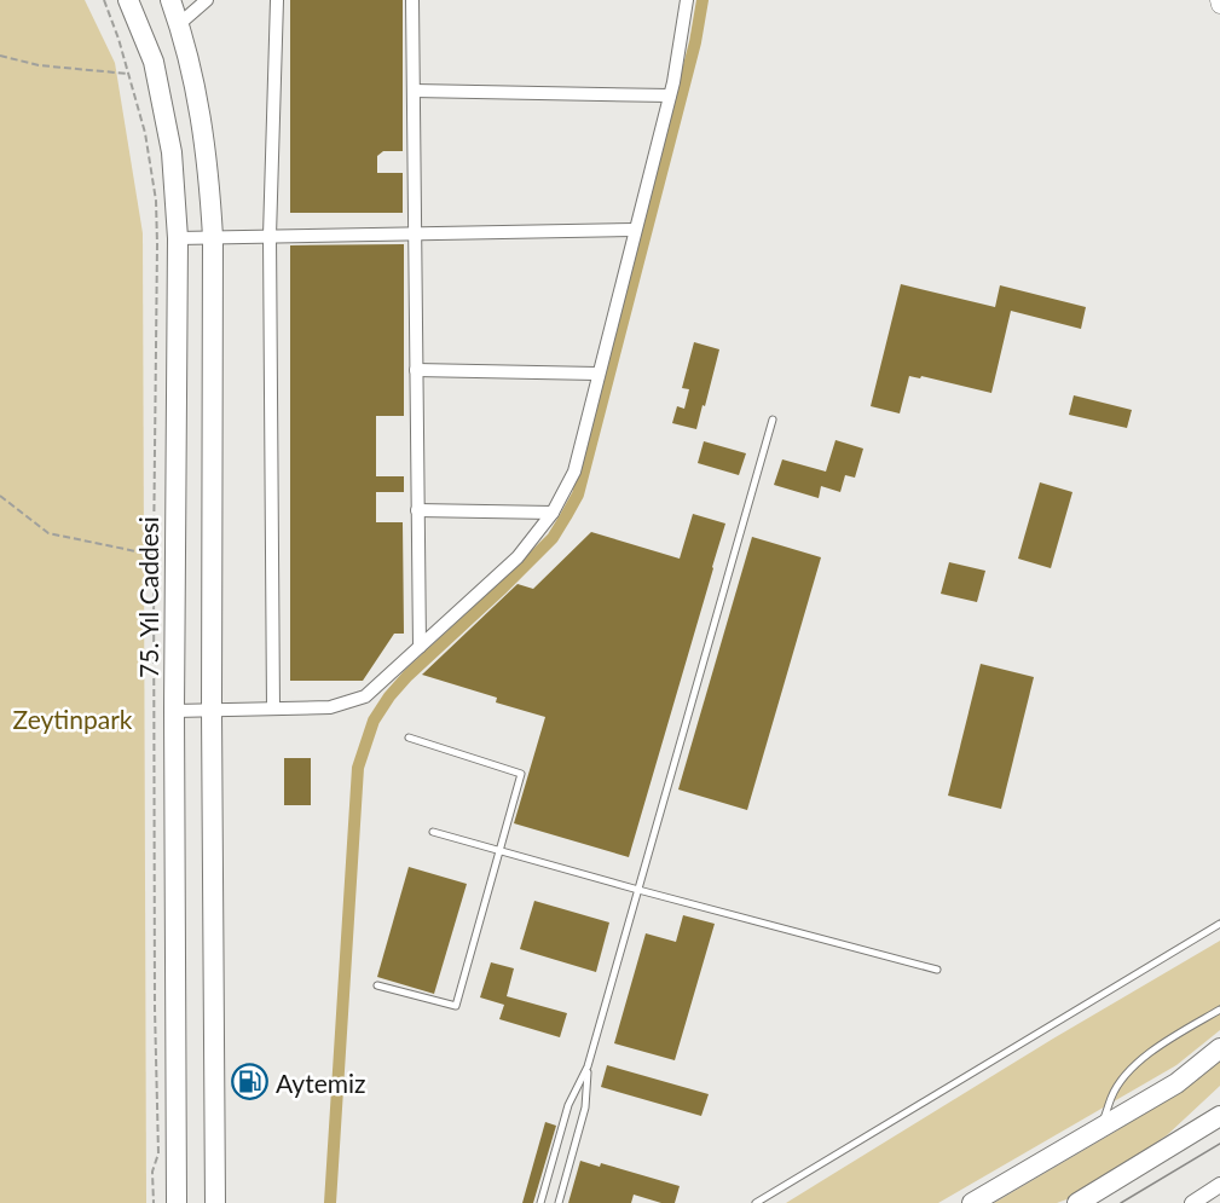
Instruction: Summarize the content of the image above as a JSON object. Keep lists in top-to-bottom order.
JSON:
{
  "streets": {
    "main road": ["75. Yıl Caddesi"]
  },
  "parks": ["Zeytinpark"],
  "places": {
    "fuel station": ["Aytemiz"]
  }
}
